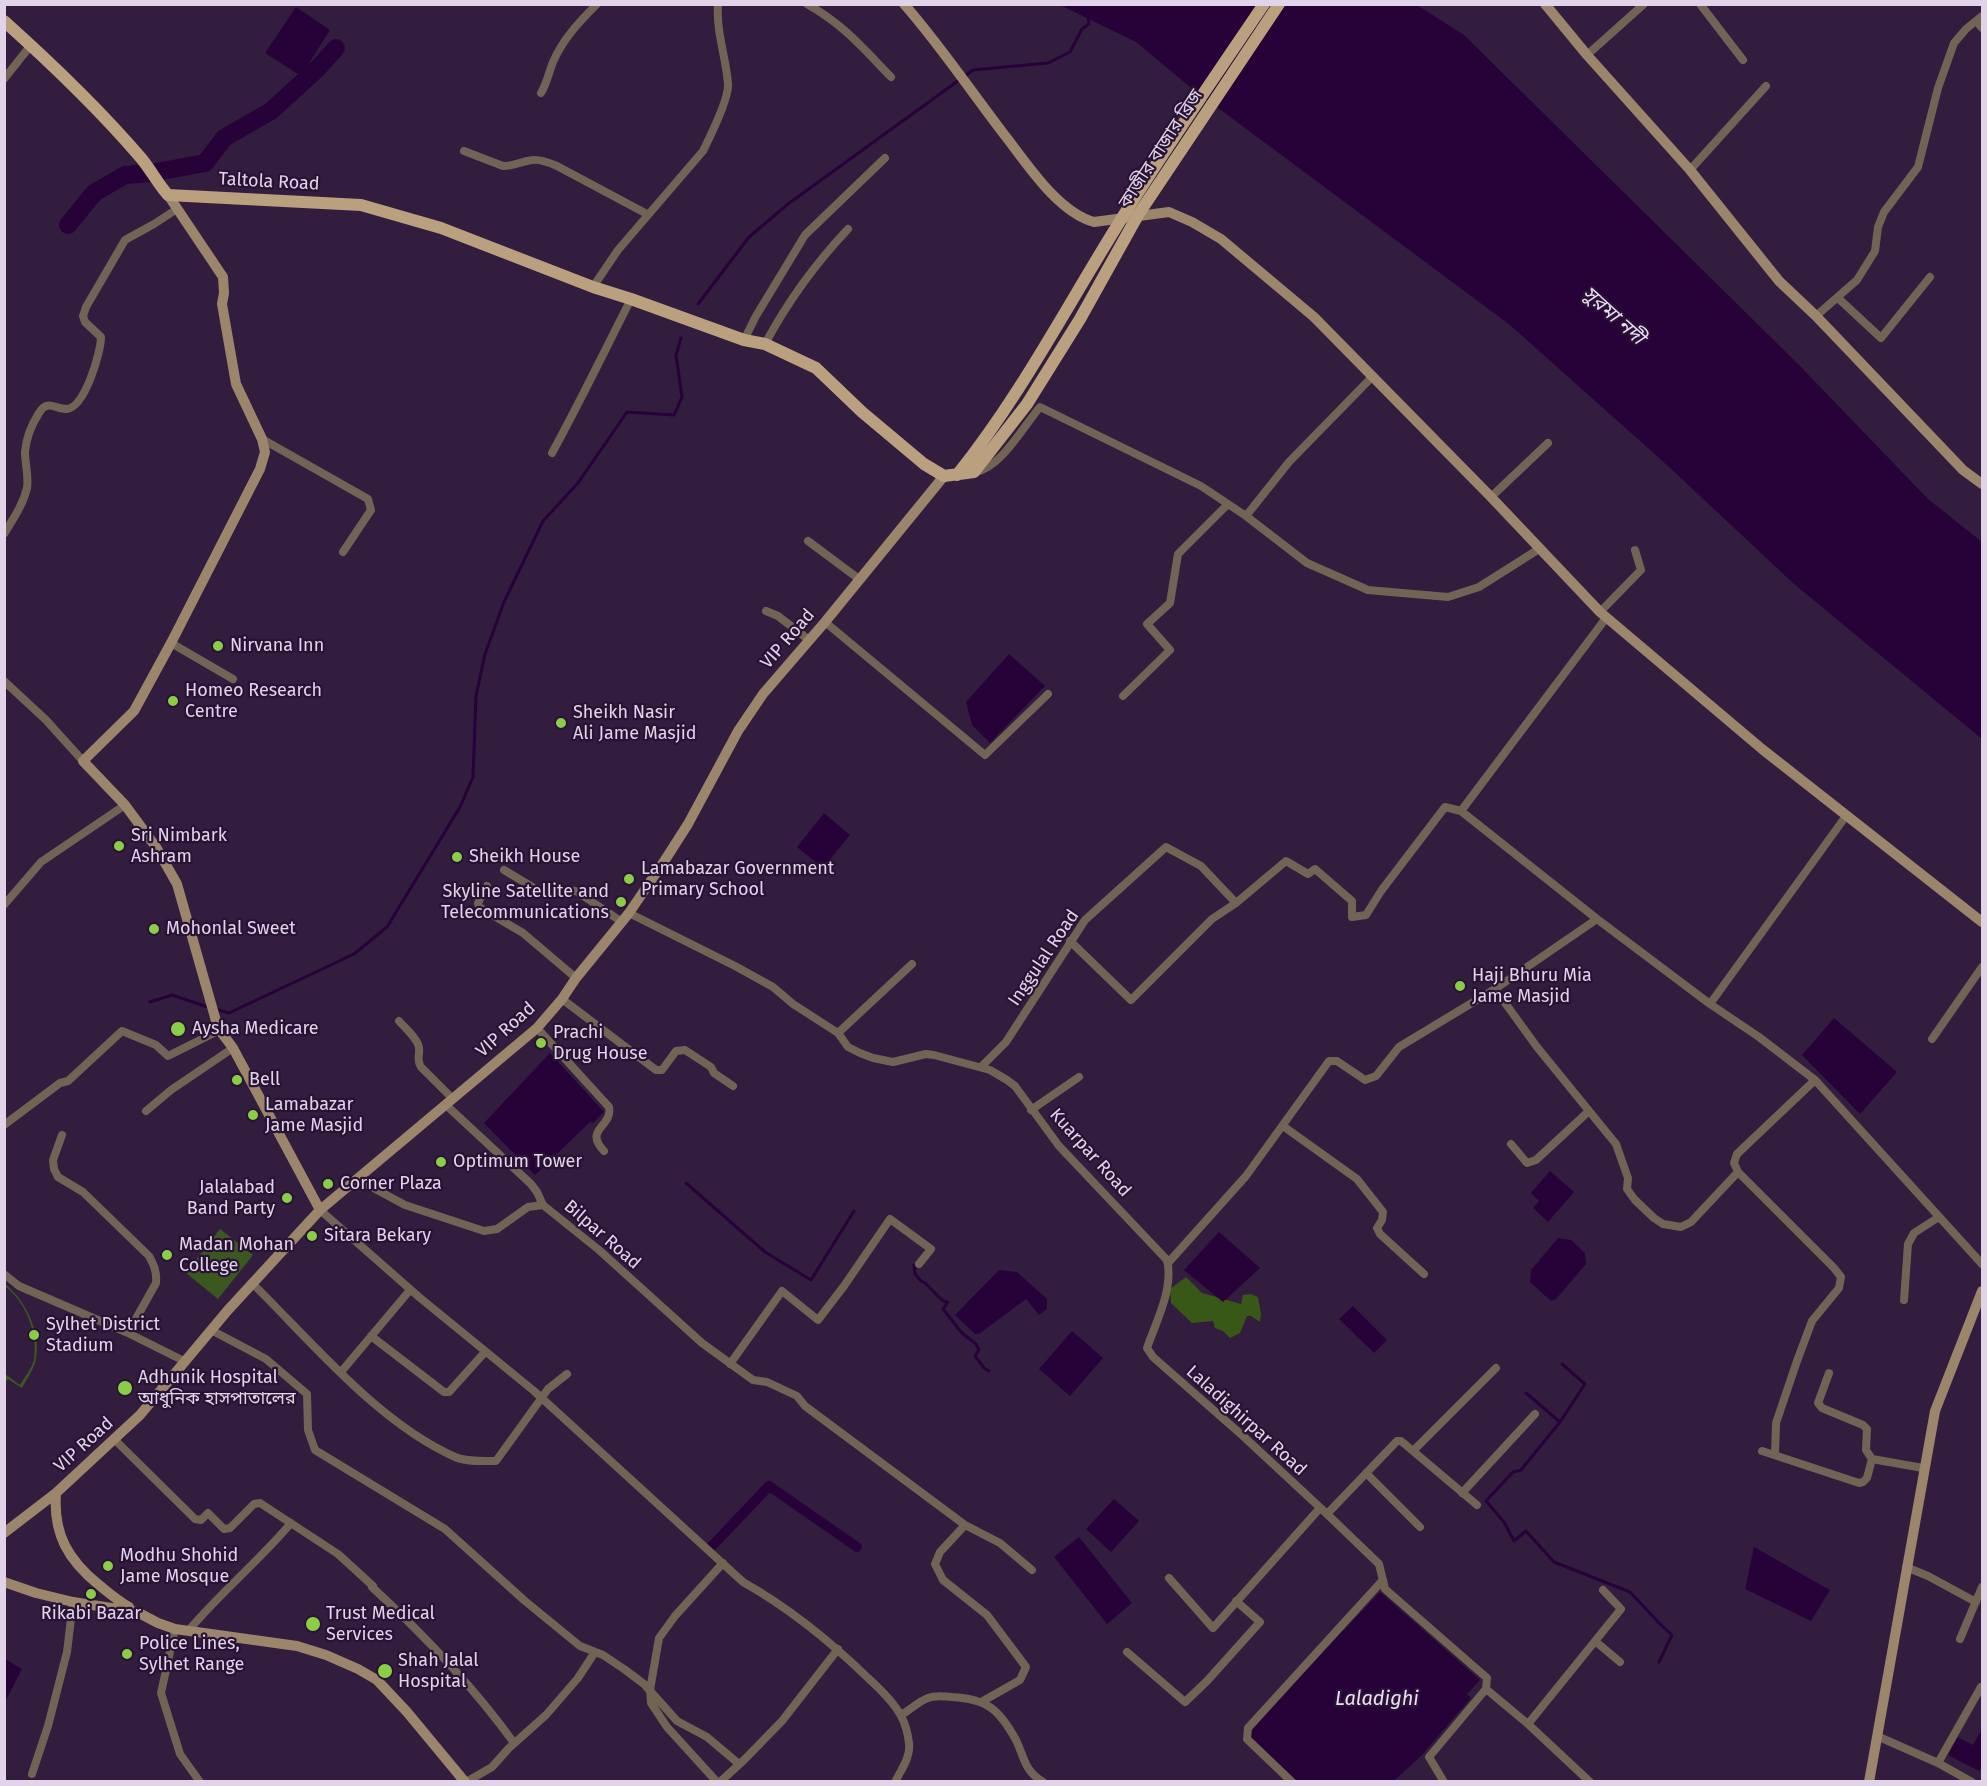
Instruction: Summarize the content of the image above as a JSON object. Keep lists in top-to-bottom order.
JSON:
{
  "streets": {
    "main road": ["কাজীর বাজার ব্রিজ", "Taltola Road"],
    "street": [
      "VIP Road",
      "Inggulal Road",
      "Kuarpar Road",
      "Bilpar Road",
      "Laladighirpar Road"
    ]
  },
  "crossings": [
    ["Taltola Road", "VIP Road"],
    ["VIP Road", "Kuarpar Road"],
    ["VIP Road", "Bilpar Road"],
    ["Inggulal Road", "Kuarpar Road"],
    ["Kuarpar Road", "Laladighirpar Road"]
  ],
  "water": ["সুরমা নদী", "Laladighi"],
  "places": [
    "Nirvana Inn",
    "Homeo Research Centre",
    "Sheikh Nasir Ali Jame Masjid",
    "Sri Nimbark Ashram",
    "Sheikh House",
    "Lamabazar Government Primary School",
    "Skyline Satellite and Telecommunications",
    "Mohonlal Sweet",
    "Haji Bhuru Mia Jame Masjid",
    "Aysha Medicare",
    "Prachi Drug House",
    "Bell",
    "Lamabazar Jame Masjid",
    "Optimum Tower",
    "Corner Plaza",
    "Jalalabad Band Party",
    "Sitara Bekary",
    "Madan Mohan College",
    "Sylhet District Stadium",
    "Adhunik Hospital আধুনিক হাসপাতালের",
    "Modhu Shohid Jame Mosque",
    "Rikabi Bazar",
    "Trust Medical Services",
    "Police Lines, Sylhet Range",
    "Shah Jalal Hospital"
  ]
}
